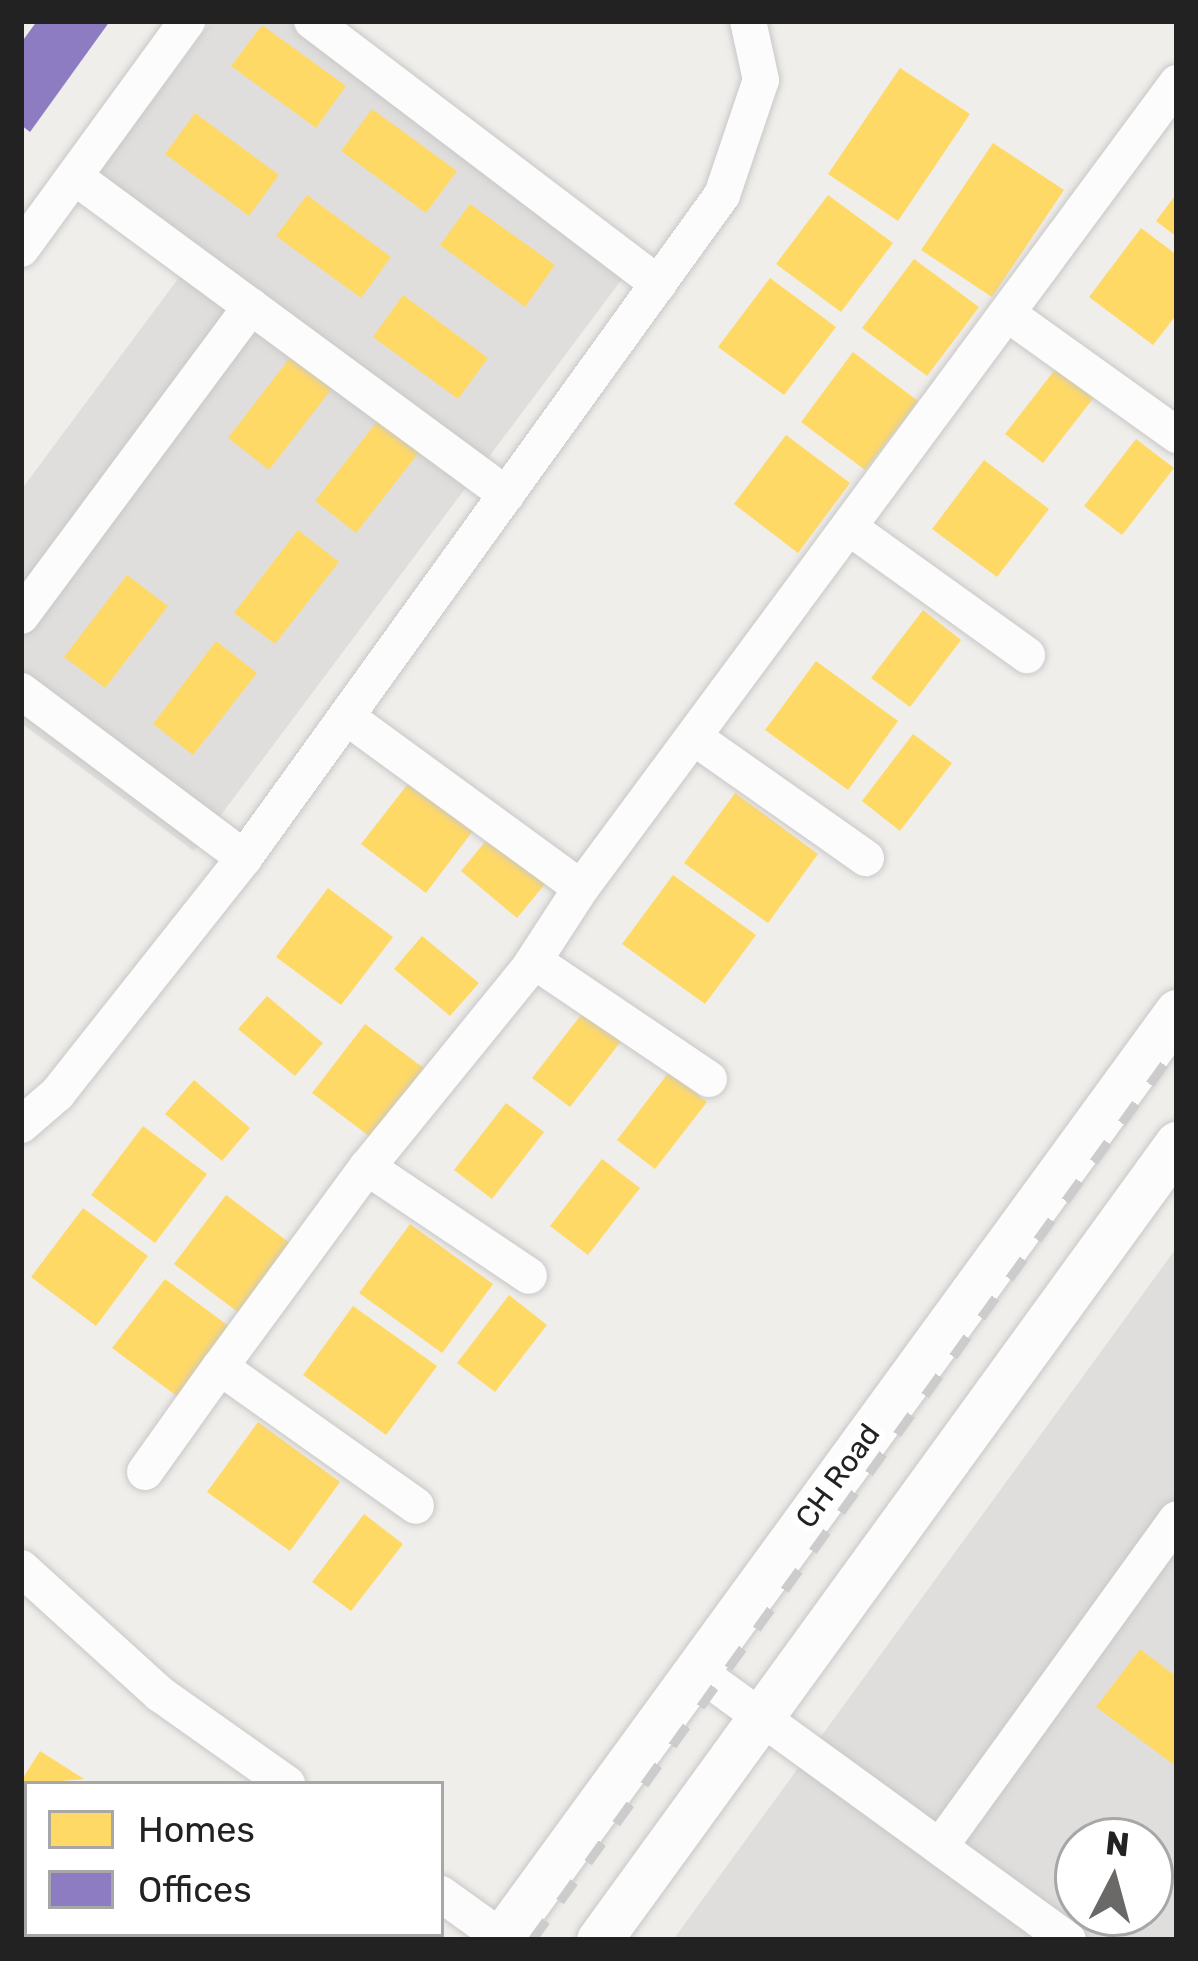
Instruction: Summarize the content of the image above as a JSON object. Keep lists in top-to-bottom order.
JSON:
{
  "streets": {
    "street": ["CH Road"]
  },
  "legend": ["Homes", "Offices"],
  "north": "top"
}
